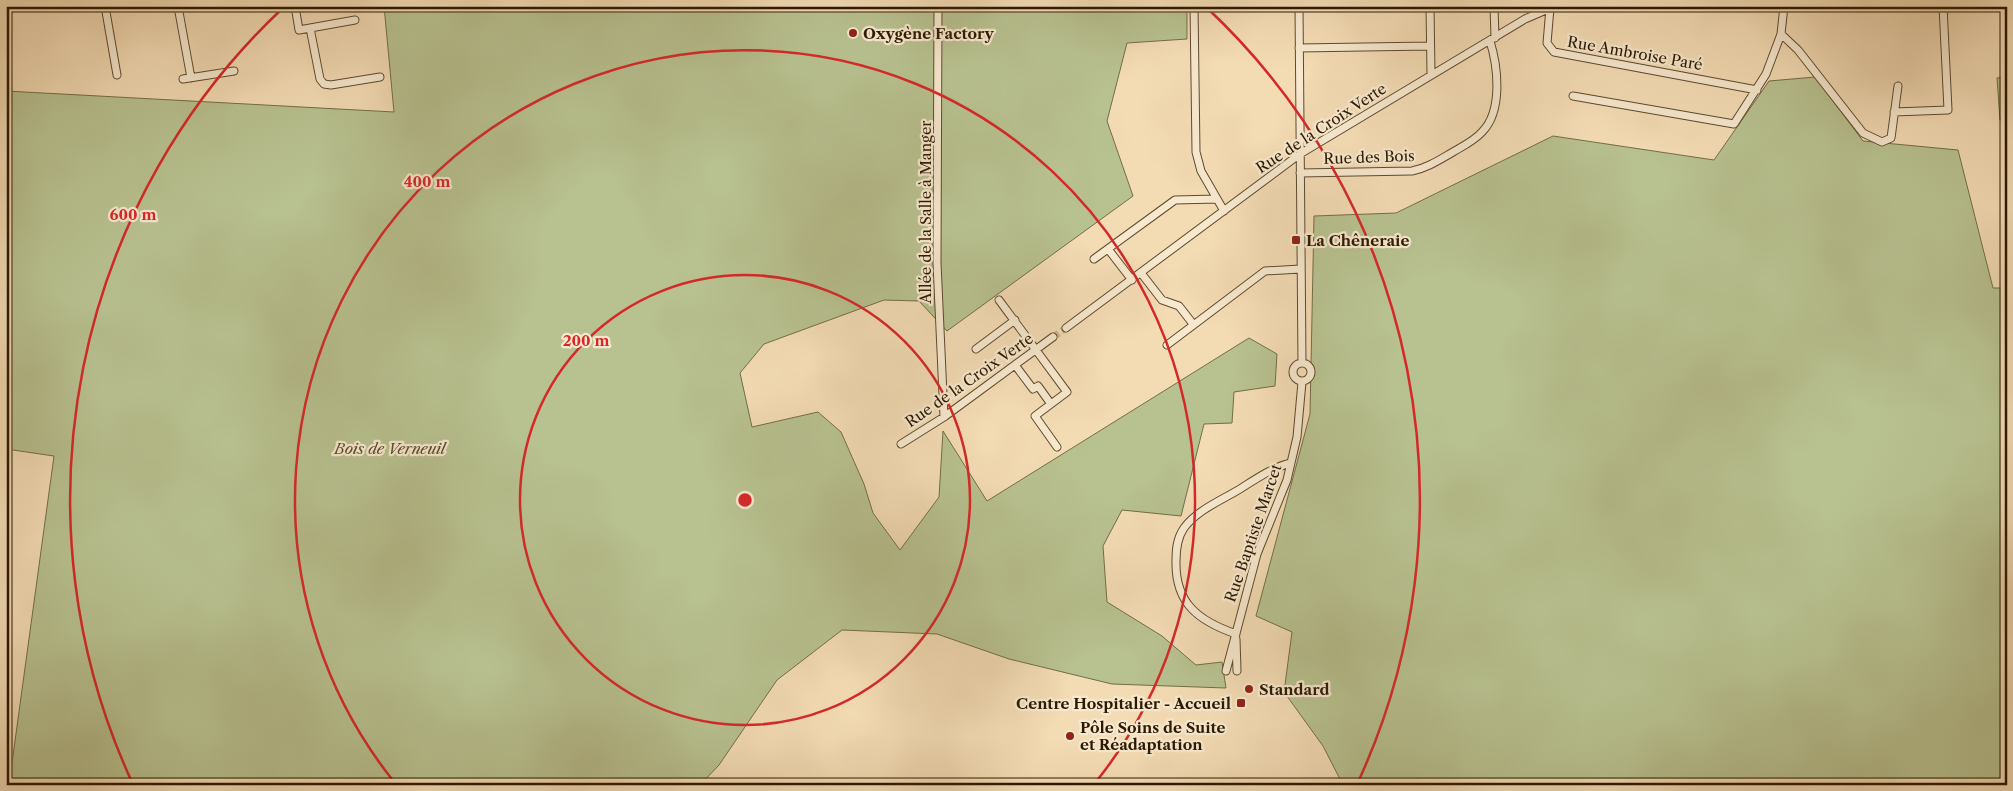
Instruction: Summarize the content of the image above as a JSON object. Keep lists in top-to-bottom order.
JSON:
{
  "streets": {
    "street": [
      "Rue Ambroise Paré",
      "Rue de la Croix Verte",
      "Rue des Bois",
      "Allée de la Salle à Manger",
      "Rue Baptiste Marcet"
    ]
  },
  "crossings": [
    ["Rue Ambroise Paré", "Rue de la Croix Verte"],
    ["Rue de la Croix Verte", "Rue des Bois"],
    ["Rue de la Croix Verte", "Allée de la Salle à Manger"],
    ["Rue de la Croix Verte", "Rue Baptiste Marcet"],
    ["Rue des Bois", "Rue Baptiste Marcet"]
  ],
  "parks": ["Bois de Verneuil"],
  "places": {
    "other": ["Oxygène Factory", "Standard", "Pôle Soins de Suite et Réadaptation"],
    "transit": ["La Chêneraie", "Centre Hospitalier - Accueil"]
  },
  "rings": ["400 m", "600 m", "200 m"]
}
